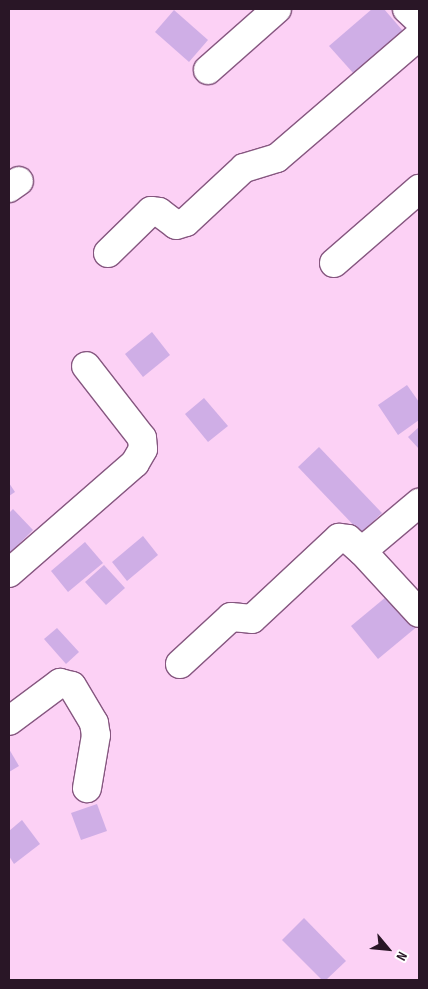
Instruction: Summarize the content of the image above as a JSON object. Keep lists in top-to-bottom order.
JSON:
{
  "north": "bottom right"
}
